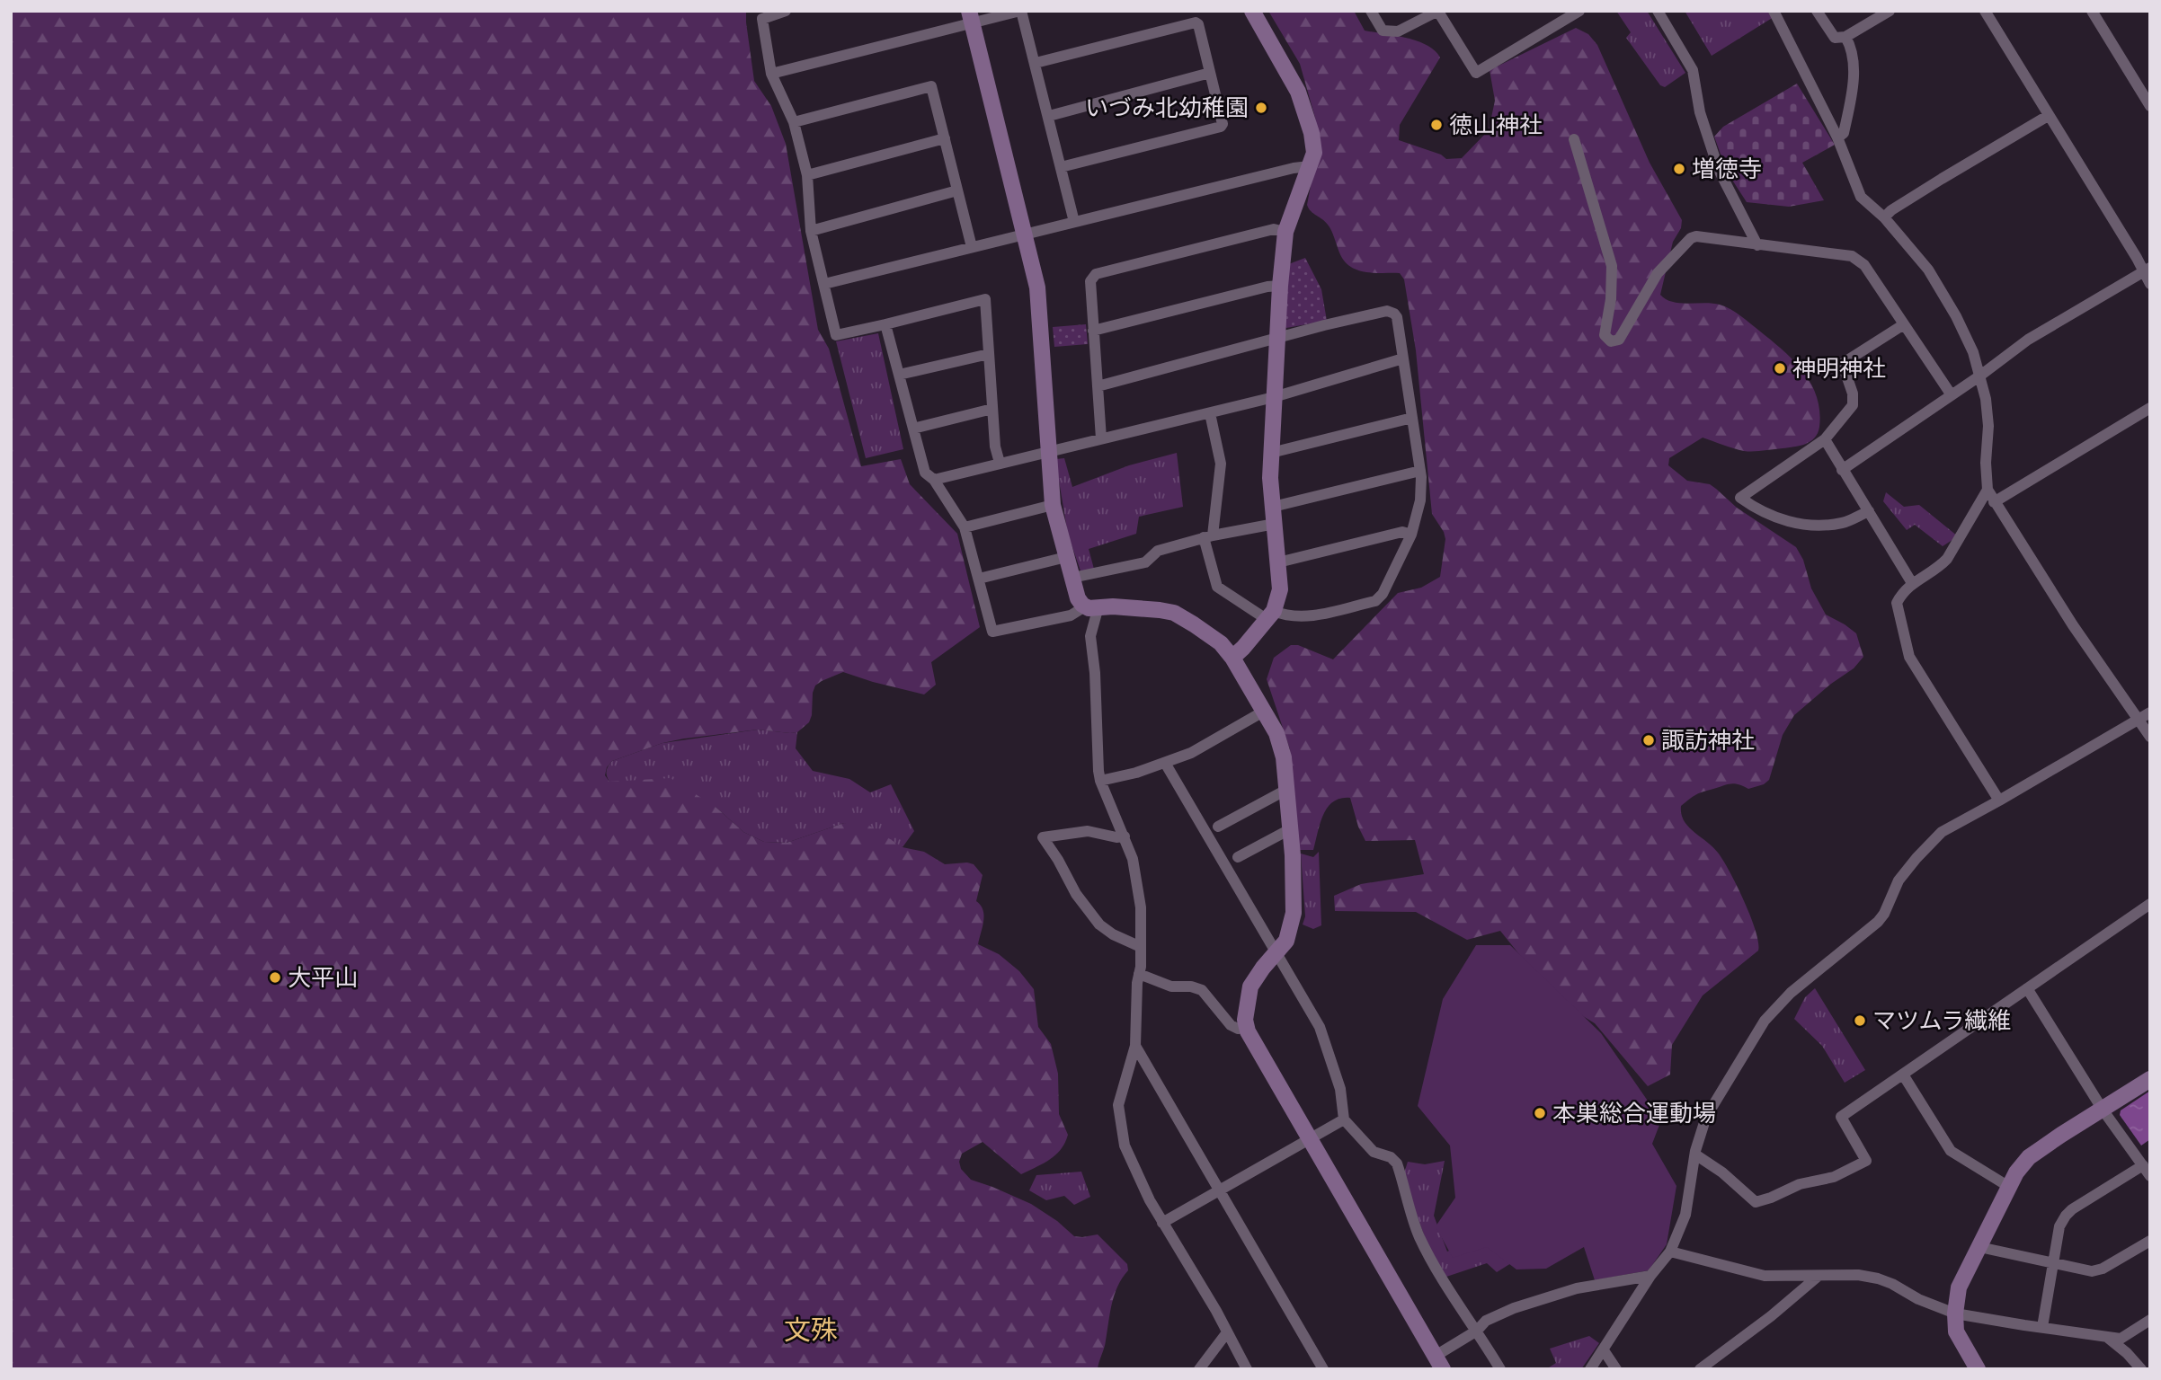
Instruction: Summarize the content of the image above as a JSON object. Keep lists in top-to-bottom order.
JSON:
{
  "districts": ["文殊"],
  "places": [
    "いづみ北幼稚園",
    "徳山神社",
    "増徳寺",
    "神明神社",
    "諏訪神社",
    "大平山",
    "マツムラ繊維",
    "本巣総合運動場"
  ]
}
